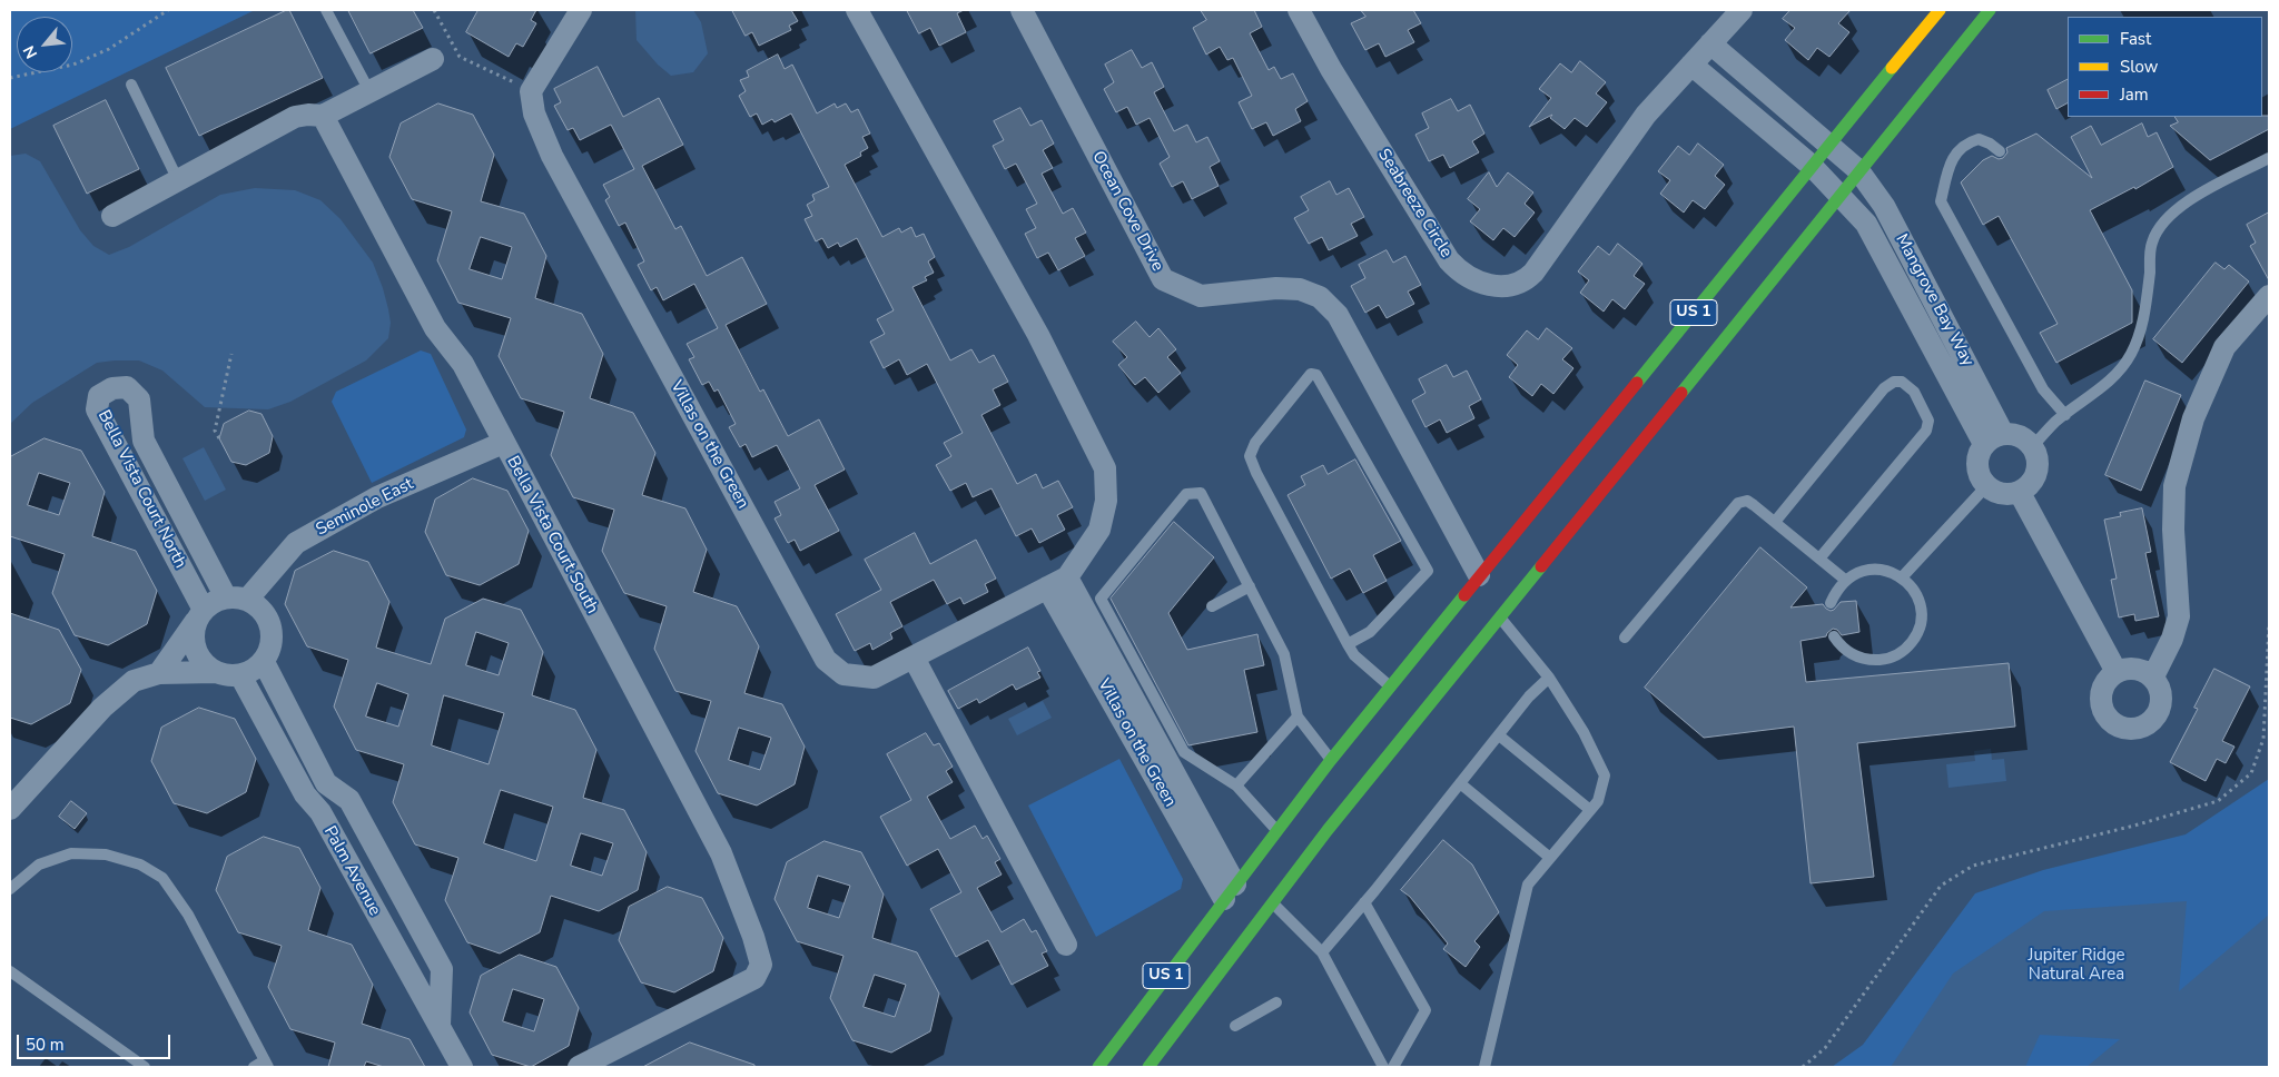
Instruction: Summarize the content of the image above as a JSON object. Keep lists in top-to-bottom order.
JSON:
{
  "streets": {
    "main road": ["US 1"],
    "street": [
      "Seabreeze Circle",
      "Ocean Cove Drive",
      "Mangrove Bay Way",
      "Villas on the Green",
      "Bella Vista Court North",
      "Seminole East",
      "Bella Vista Court South",
      "Palm Avenue"
    ]
  },
  "crossings": [
    ["Ocean Cove Drive", "US 1"],
    ["Mangrove Bay Way", "US 1"],
    ["US 1", "Villas on the Green"],
    ["Bella Vista Court North", "Seminole East"],
    ["Bella Vista Court North", "Palm Avenue"],
    ["Seminole East", "Bella Vista Court South"],
    ["Seminole East", "Palm Avenue"]
  ],
  "parks": ["Jupiter Ridge Natural Area"],
  "legend": ["Fast", "Slow", "Jam"],
  "scale_bar": "50 m",
  "north": "bottom left"
}
